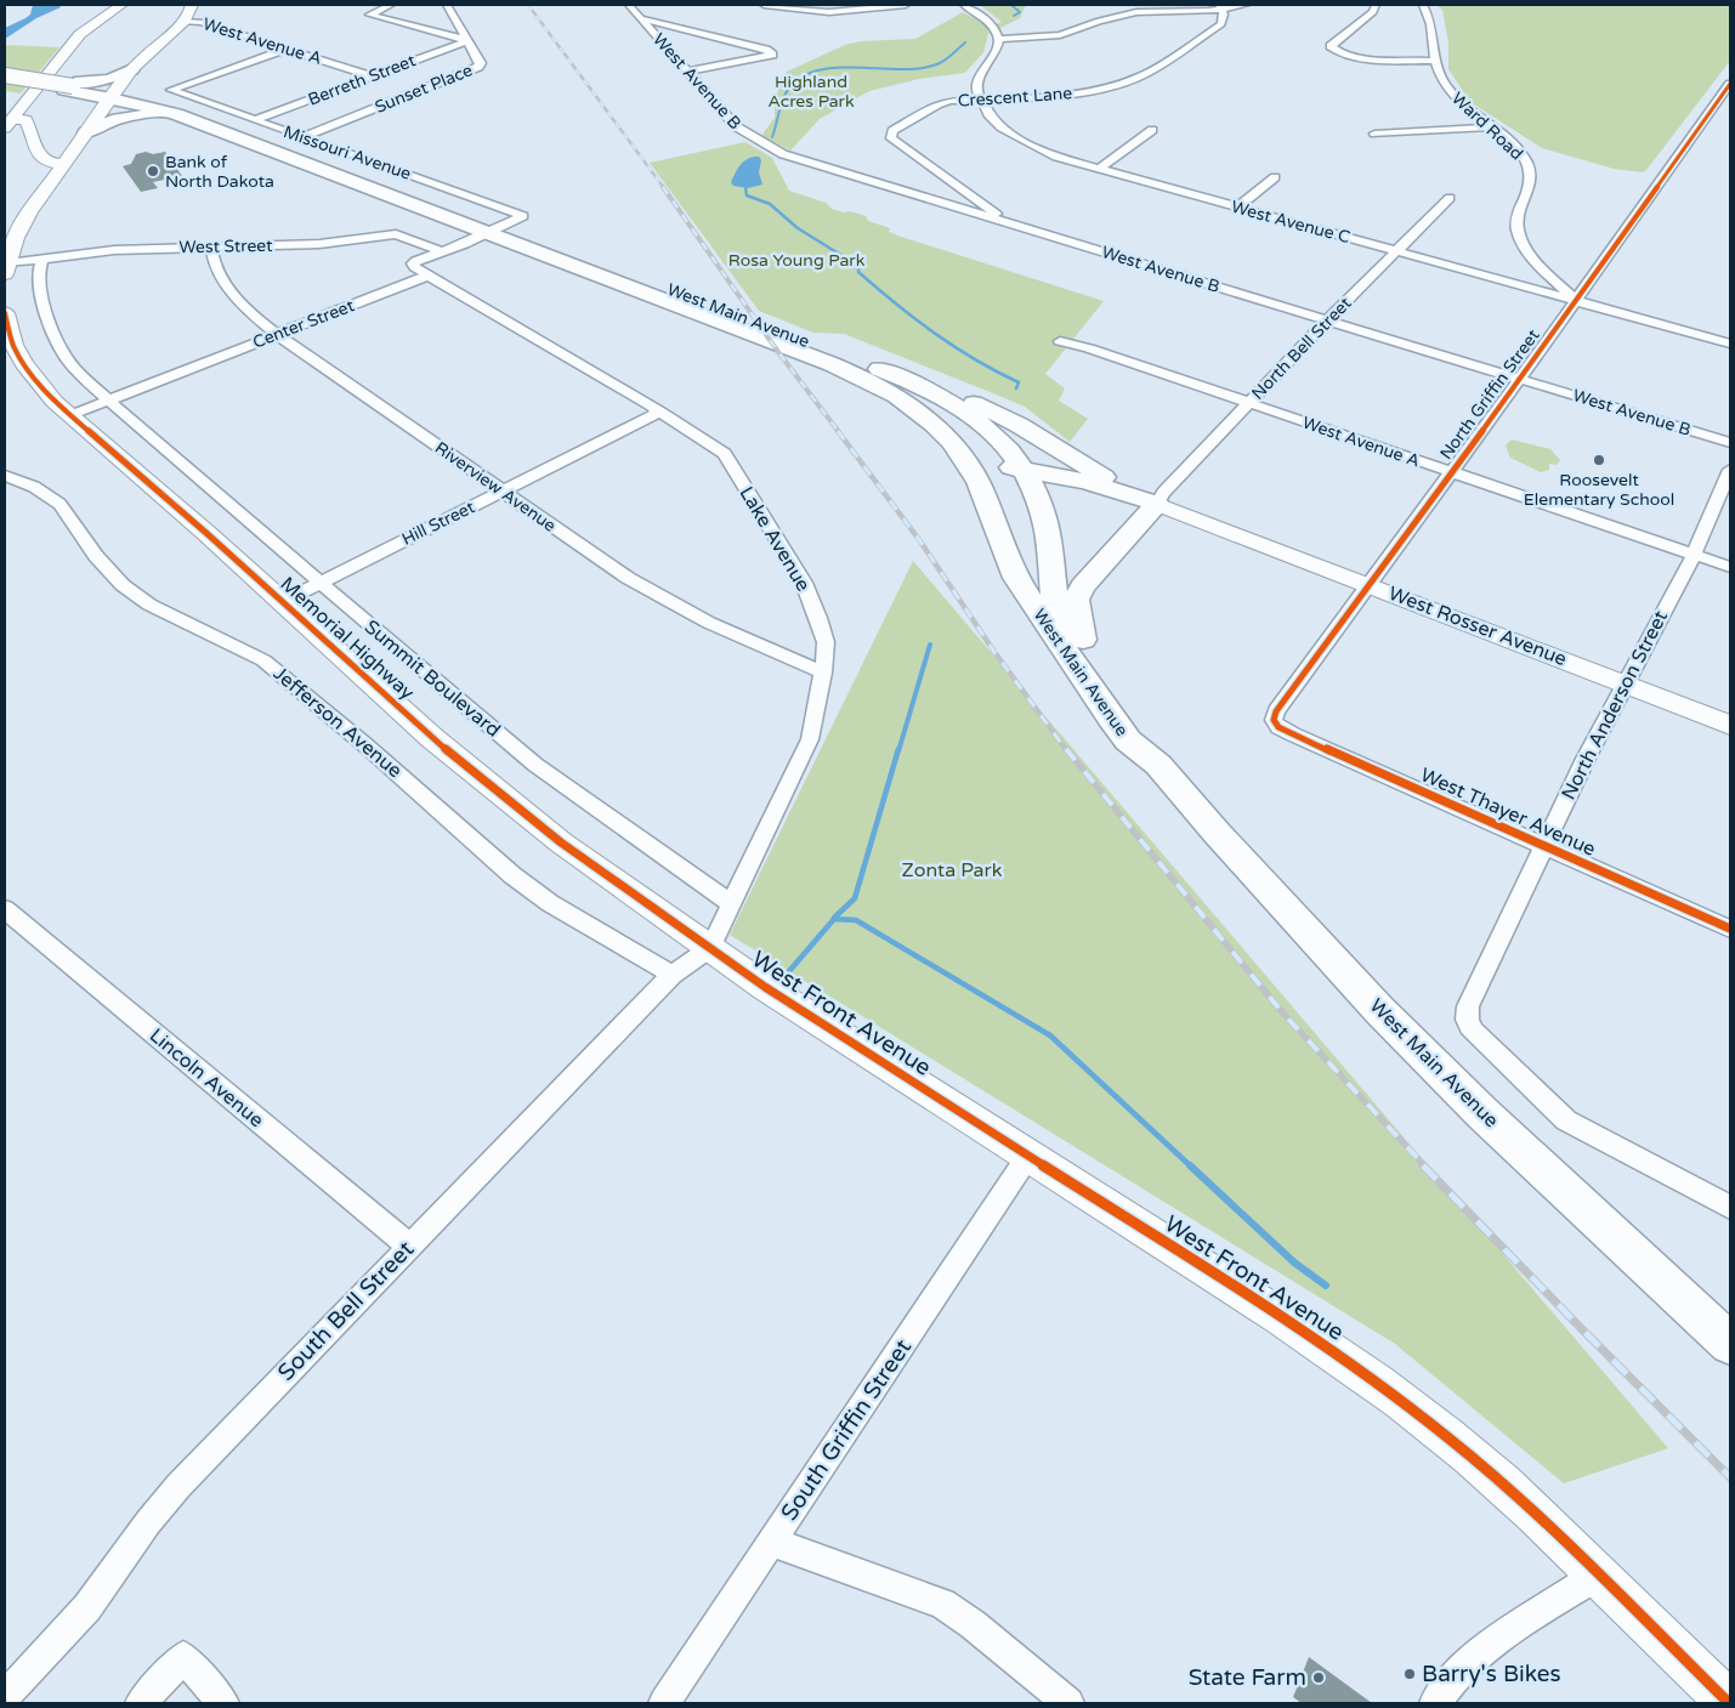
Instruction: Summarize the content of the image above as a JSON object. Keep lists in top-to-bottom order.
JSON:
{
  "streets": {
    "main road": ["West Main Avenue"],
    "street": [
      "West Avenue A",
      "Berreth Street",
      "West Avenue B",
      "Sunset Place",
      "Crescent Lane",
      "Ward Road",
      "Missouri Avenue",
      "West Avenue C",
      "West Street",
      "Center Street",
      "North Bell Street",
      "North Griffin Street",
      "Riverview Avenue",
      "Hill Street",
      "Lake Avenue",
      "West Rosser Avenue",
      "Memorial Highway",
      "Summit Boulevard",
      "North Anderson Street",
      "Jefferson Avenue",
      "West Thayer Avenue",
      "West Front Avenue",
      "Lincoln Avenue",
      "South Bell Street",
      "South Griffin Street"
    ]
  },
  "crossings": [
    ["West Avenue A", "Berreth Street"],
    ["West Avenue A", "Missouri Avenue"],
    ["West Avenue A", "North Bell Street"],
    ["West Avenue A", "North Griffin Street"],
    ["West Avenue A", "North Anderson Street"],
    ["Berreth Street", "Sunset Place"],
    ["Berreth Street", "Missouri Avenue"],
    ["West Avenue B", "Crescent Lane"],
    ["West Avenue B", "North Bell Street"],
    ["West Avenue B", "North Griffin Street"],
    ["Sunset Place", "Missouri Avenue"],
    ["Crescent Lane", "West Avenue C"],
    ["Ward Road", "West Avenue C"],
    ["Ward Road", "North Griffin Street"],
    ["Missouri Avenue", "West Main Avenue"],
    ["West Avenue C", "North Bell Street"],
    ["West Avenue C", "North Griffin Street"],
    ["West Street", "Riverview Avenue"],
    ["West Street", "Summit Boulevard"],
    ["Center Street", "Riverview Avenue"],
    ["Center Street", "Lake Avenue"],
    ["Center Street", "Memorial Highway"],
    ["Center Street", "Summit Boulevard"],
    ["North Bell Street", "West Rosser Avenue"],
    ["North Griffin Street", "West Rosser Avenue"],
    ["North Griffin Street", "West Thayer Avenue"],
    ["Riverview Avenue", "Hill Street"],
    ["Riverview Avenue", "Lake Avenue"],
    ["Hill Street", "Lake Avenue"],
    ["Hill Street", "Memorial Highway"],
    ["Hill Street", "Summit Boulevard"],
    ["Lake Avenue", "Memorial Highway"],
    ["Lake Avenue", "Summit Boulevard"],
    ["Lake Avenue", "West Front Avenue"],
    ["Lake Avenue", "South Bell Street"],
    ["West Rosser Avenue", "North Anderson Street"],
    ["Memorial Highway", "West Front Avenue"],
    ["Memorial Highway", "South Bell Street"],
    ["North Anderson Street", "West Thayer Avenue"],
    ["Jefferson Avenue", "South Bell Street"],
    ["West Front Avenue", "South Bell Street"],
    ["West Front Avenue", "South Griffin Street"],
    ["Lincoln Avenue", "South Bell Street"]
  ],
  "parks": ["Highland Acres Park", "Rosa Young Park", "Zonta Park"],
  "places": [
    "Bank of North Dakota",
    "Roosevelt Elementary School",
    "Barry's Bikes",
    "State Farm"
  ]
}
